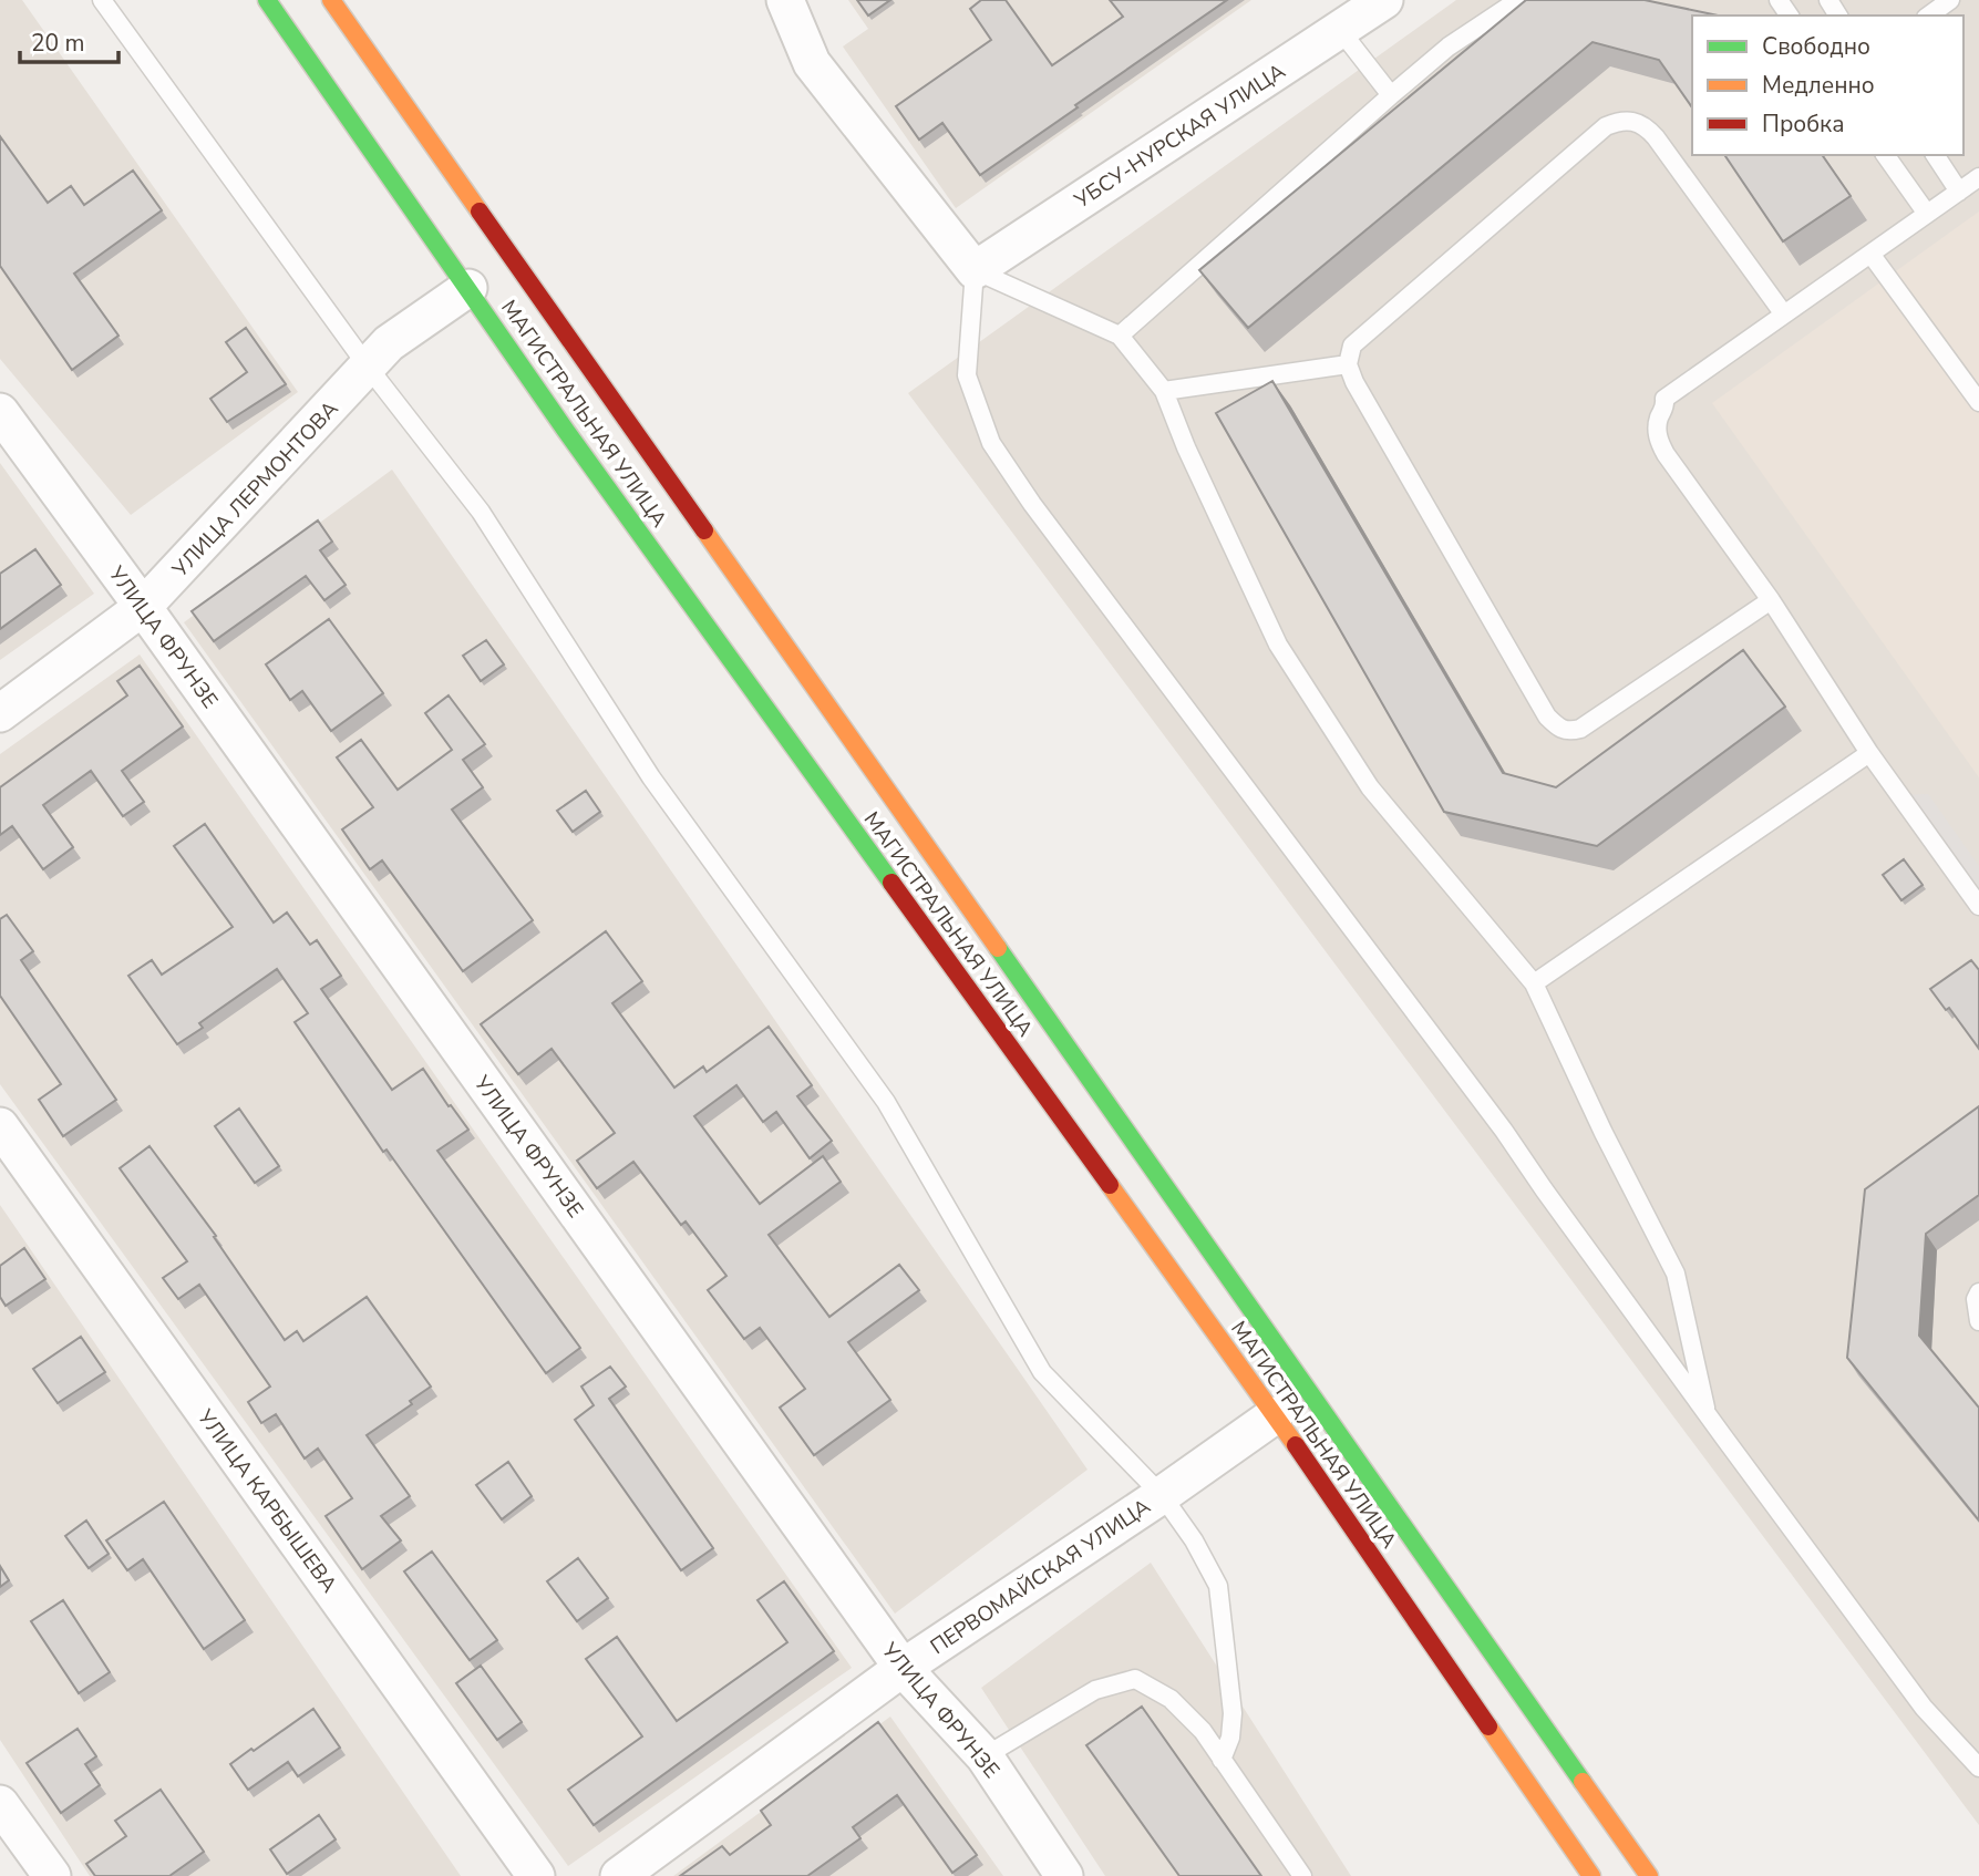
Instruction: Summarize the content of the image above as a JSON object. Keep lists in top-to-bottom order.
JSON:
{
  "streets": {
    "main road": ["МАГИСТРАЛЬНАЯ УЛИЦА"],
    "street": [
      "УБСУ-НУРСКАЯ УЛИЦА",
      "УЛИЦА ЛЕРМОНТОВА",
      "УЛИЦА ФРУНЗЕ",
      "УЛИЦА КАРБЫШЕВА",
      "ПЕРВОМАЙСКАЯ УЛИЦА"
    ]
  },
  "crossings": [
    ["МАГИСТРАЛЬНАЯ УЛИЦА", "УЛИЦА ЛЕРМОНТОВА"],
    ["МАГИСТРАЛЬНАЯ УЛИЦА", "ПЕРВОМАЙСКАЯ УЛИЦА"],
    ["УЛИЦА ЛЕРМОНТОВА", "УЛИЦА ФРУНЗЕ"],
    ["УЛИЦА ФРУНЗЕ", "ПЕРВОМАЙСКАЯ УЛИЦА"]
  ],
  "legend": ["Свободно", "Медленно", "Пробка"],
  "scale_bar": "20 m"
}
